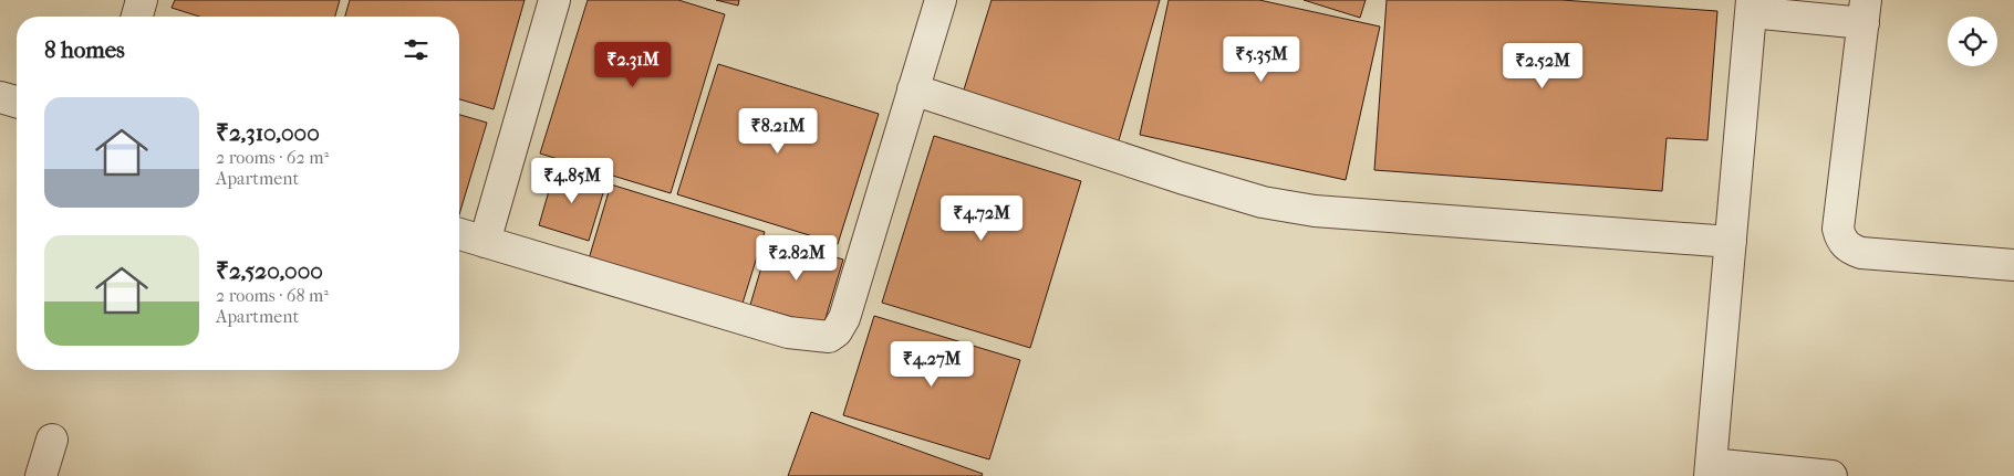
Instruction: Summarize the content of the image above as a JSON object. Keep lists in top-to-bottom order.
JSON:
{
  "page": {
    "heading": "8 homes",
    "price": [
      "₹5.35M",
      "₹2.31M",
      "₹2.52M",
      "₹8.21M",
      "₹4.85M",
      "₹4.72M",
      "₹2.82M",
      "₹4.27M"
    ],
    "list": [
      {
        "name": "₹2,310,000",
        "note": "2 rooms · 62 m² · Apartment"
      },
      {
        "name": "₹2,520,000",
        "note": "2 rooms · 68 m² · Apartment"
      }
    ]
  }
}
